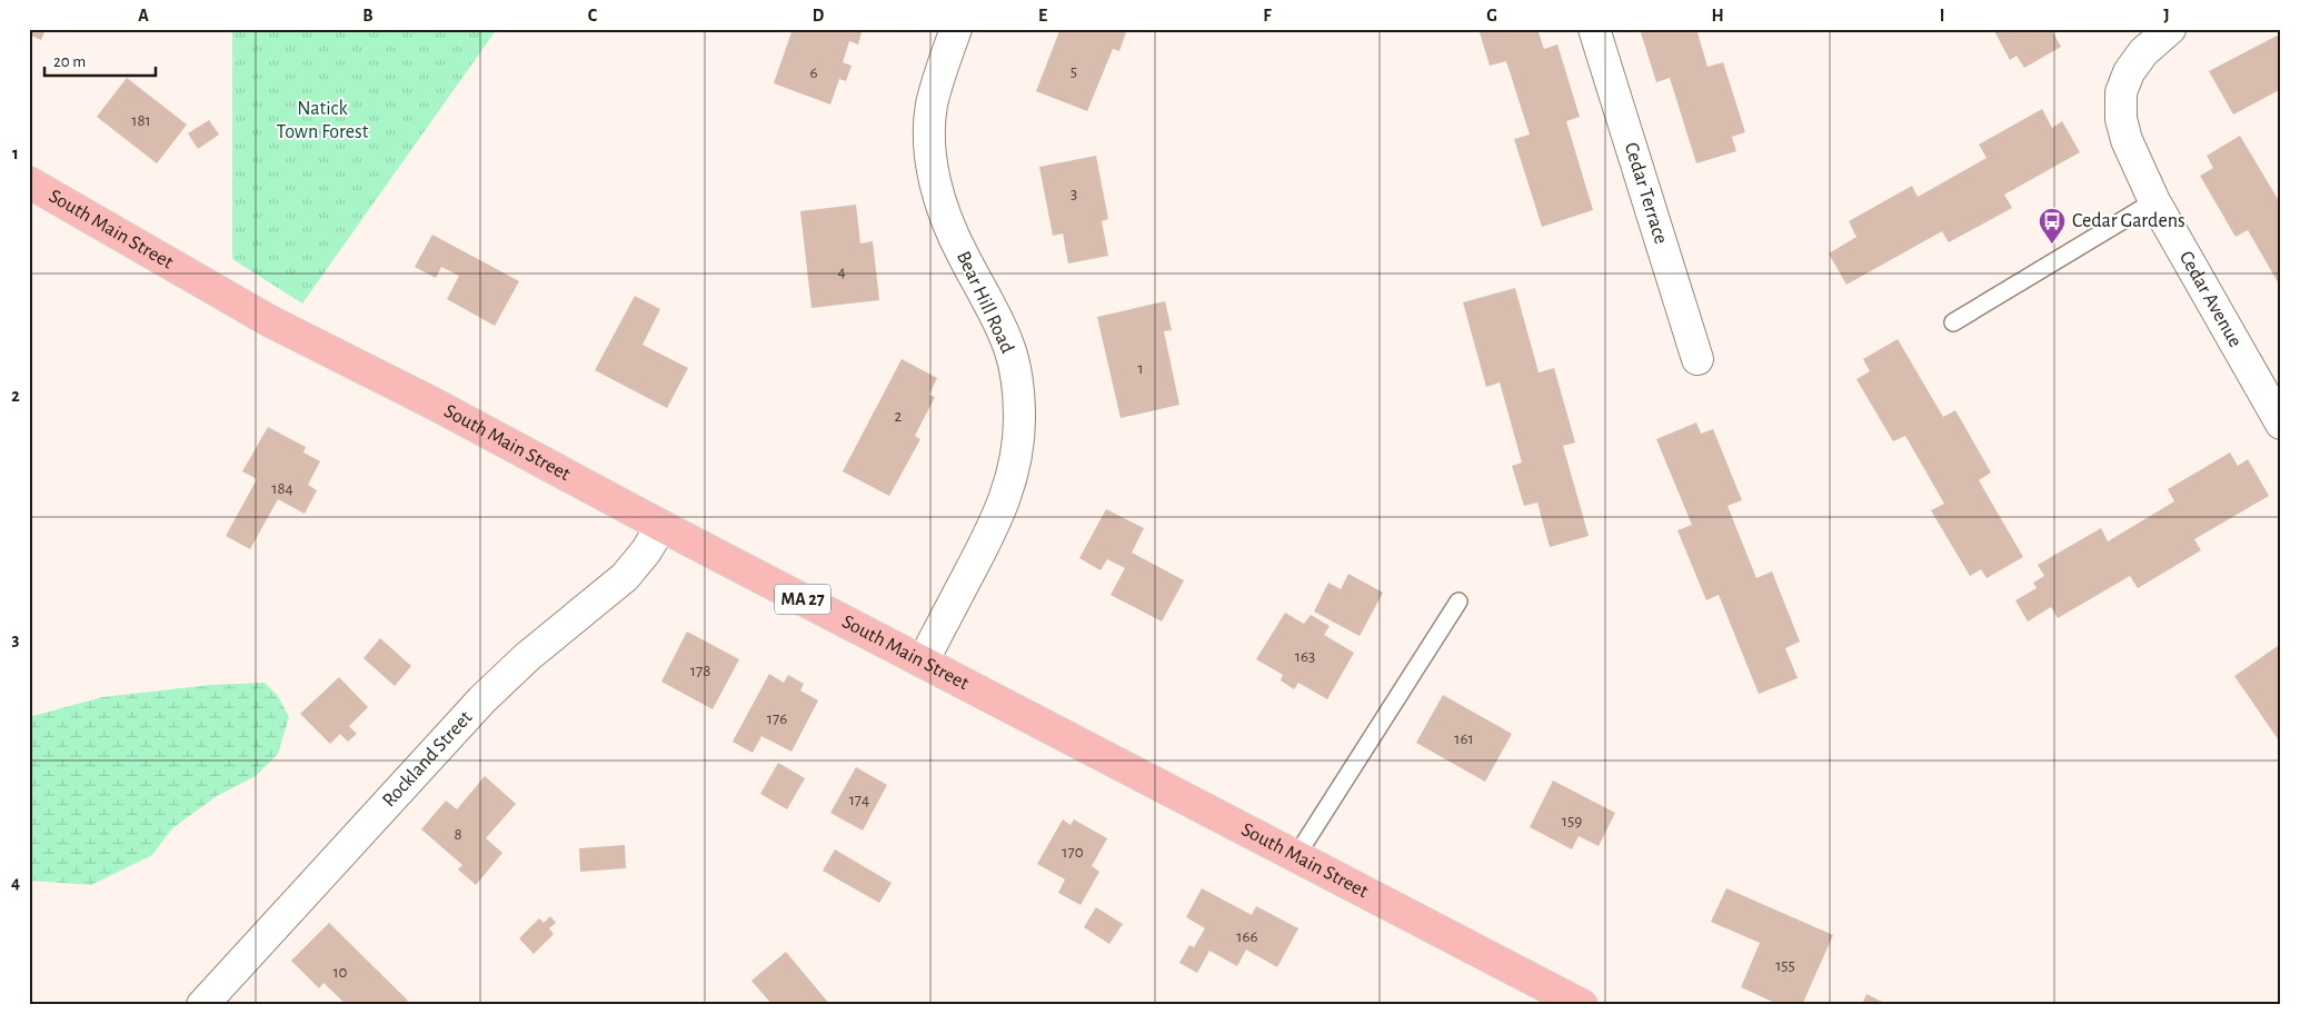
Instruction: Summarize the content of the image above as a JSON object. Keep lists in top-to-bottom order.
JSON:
{
  "streets": {
    "main road": ["South Main Street", "MA 27"],
    "street": [
      "Cedar Terrace",
      "Cedar Avenue",
      "Bear Hill Road",
      "Rockland Street"
    ]
  },
  "crossings": [
    ["South Main Street", "Bear Hill Road"],
    ["South Main Street", "Rockland Street"]
  ],
  "parks": ["Natick Town Forest"],
  "places": {
    "bus stop": ["Cedar Gardens"]
  },
  "house_numbers": [
    "5",
    "6",
    "181",
    "3",
    "4",
    "1",
    "2",
    "184",
    "163",
    "178",
    "176",
    "161",
    "174",
    "159",
    "8",
    "170",
    "166",
    "155",
    "10"
  ],
  "scale_bar": "20 m",
  "grid": {
    "columns": [
      "A",
      "B",
      "C",
      "D",
      "E",
      "F",
      "G",
      "H",
      "I",
      "J"
    ],
    "rows": [
      "1",
      "2",
      "3",
      "4"
    ]
  }
}
